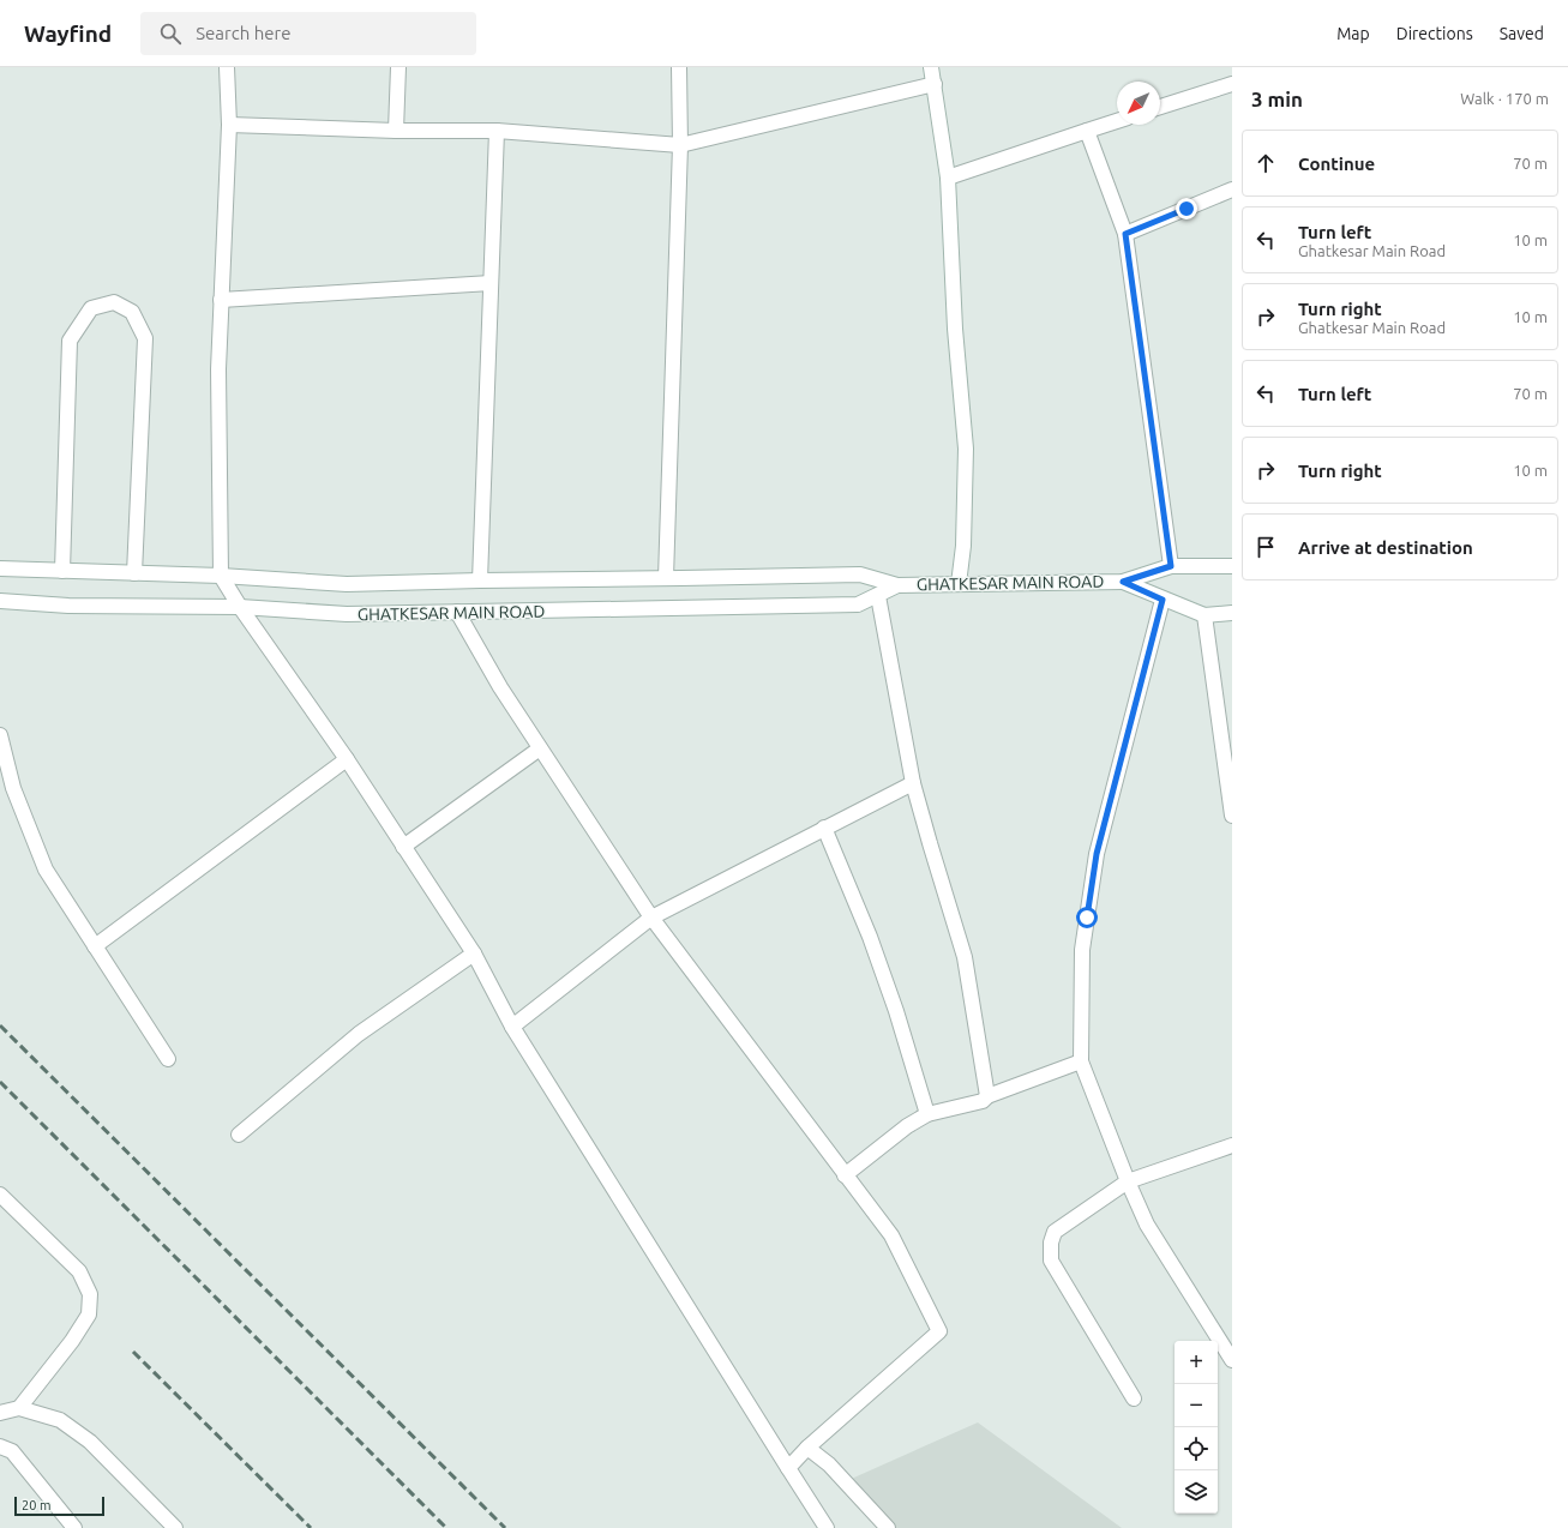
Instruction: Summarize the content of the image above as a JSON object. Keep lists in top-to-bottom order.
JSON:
{
  "streets": {
    "street": ["GHATKESAR MAIN ROAD"]
  },
  "scale_bar": "20 m",
  "north": "bottom left",
  "page": {
    "header": "Wayfind",
    "search": "Search here",
    "nav": ["Map", "Directions", "Saved"],
    "heading": ["3 min", "Walk · 170 m"],
    "list": [
      ["Continue", "70 m"],
      ["Turn left", "Ghatkesar Main Road", "10 m"],
      ["Turn right", "Ghatkesar Main Road", "10 m"],
      ["Turn left", "70 m"],
      ["Turn right", "10 m"],
      "Arrive at destination"
    ],
    "map_buttons": ["+", "−"],
    "scale": "20 m"
  }
}
